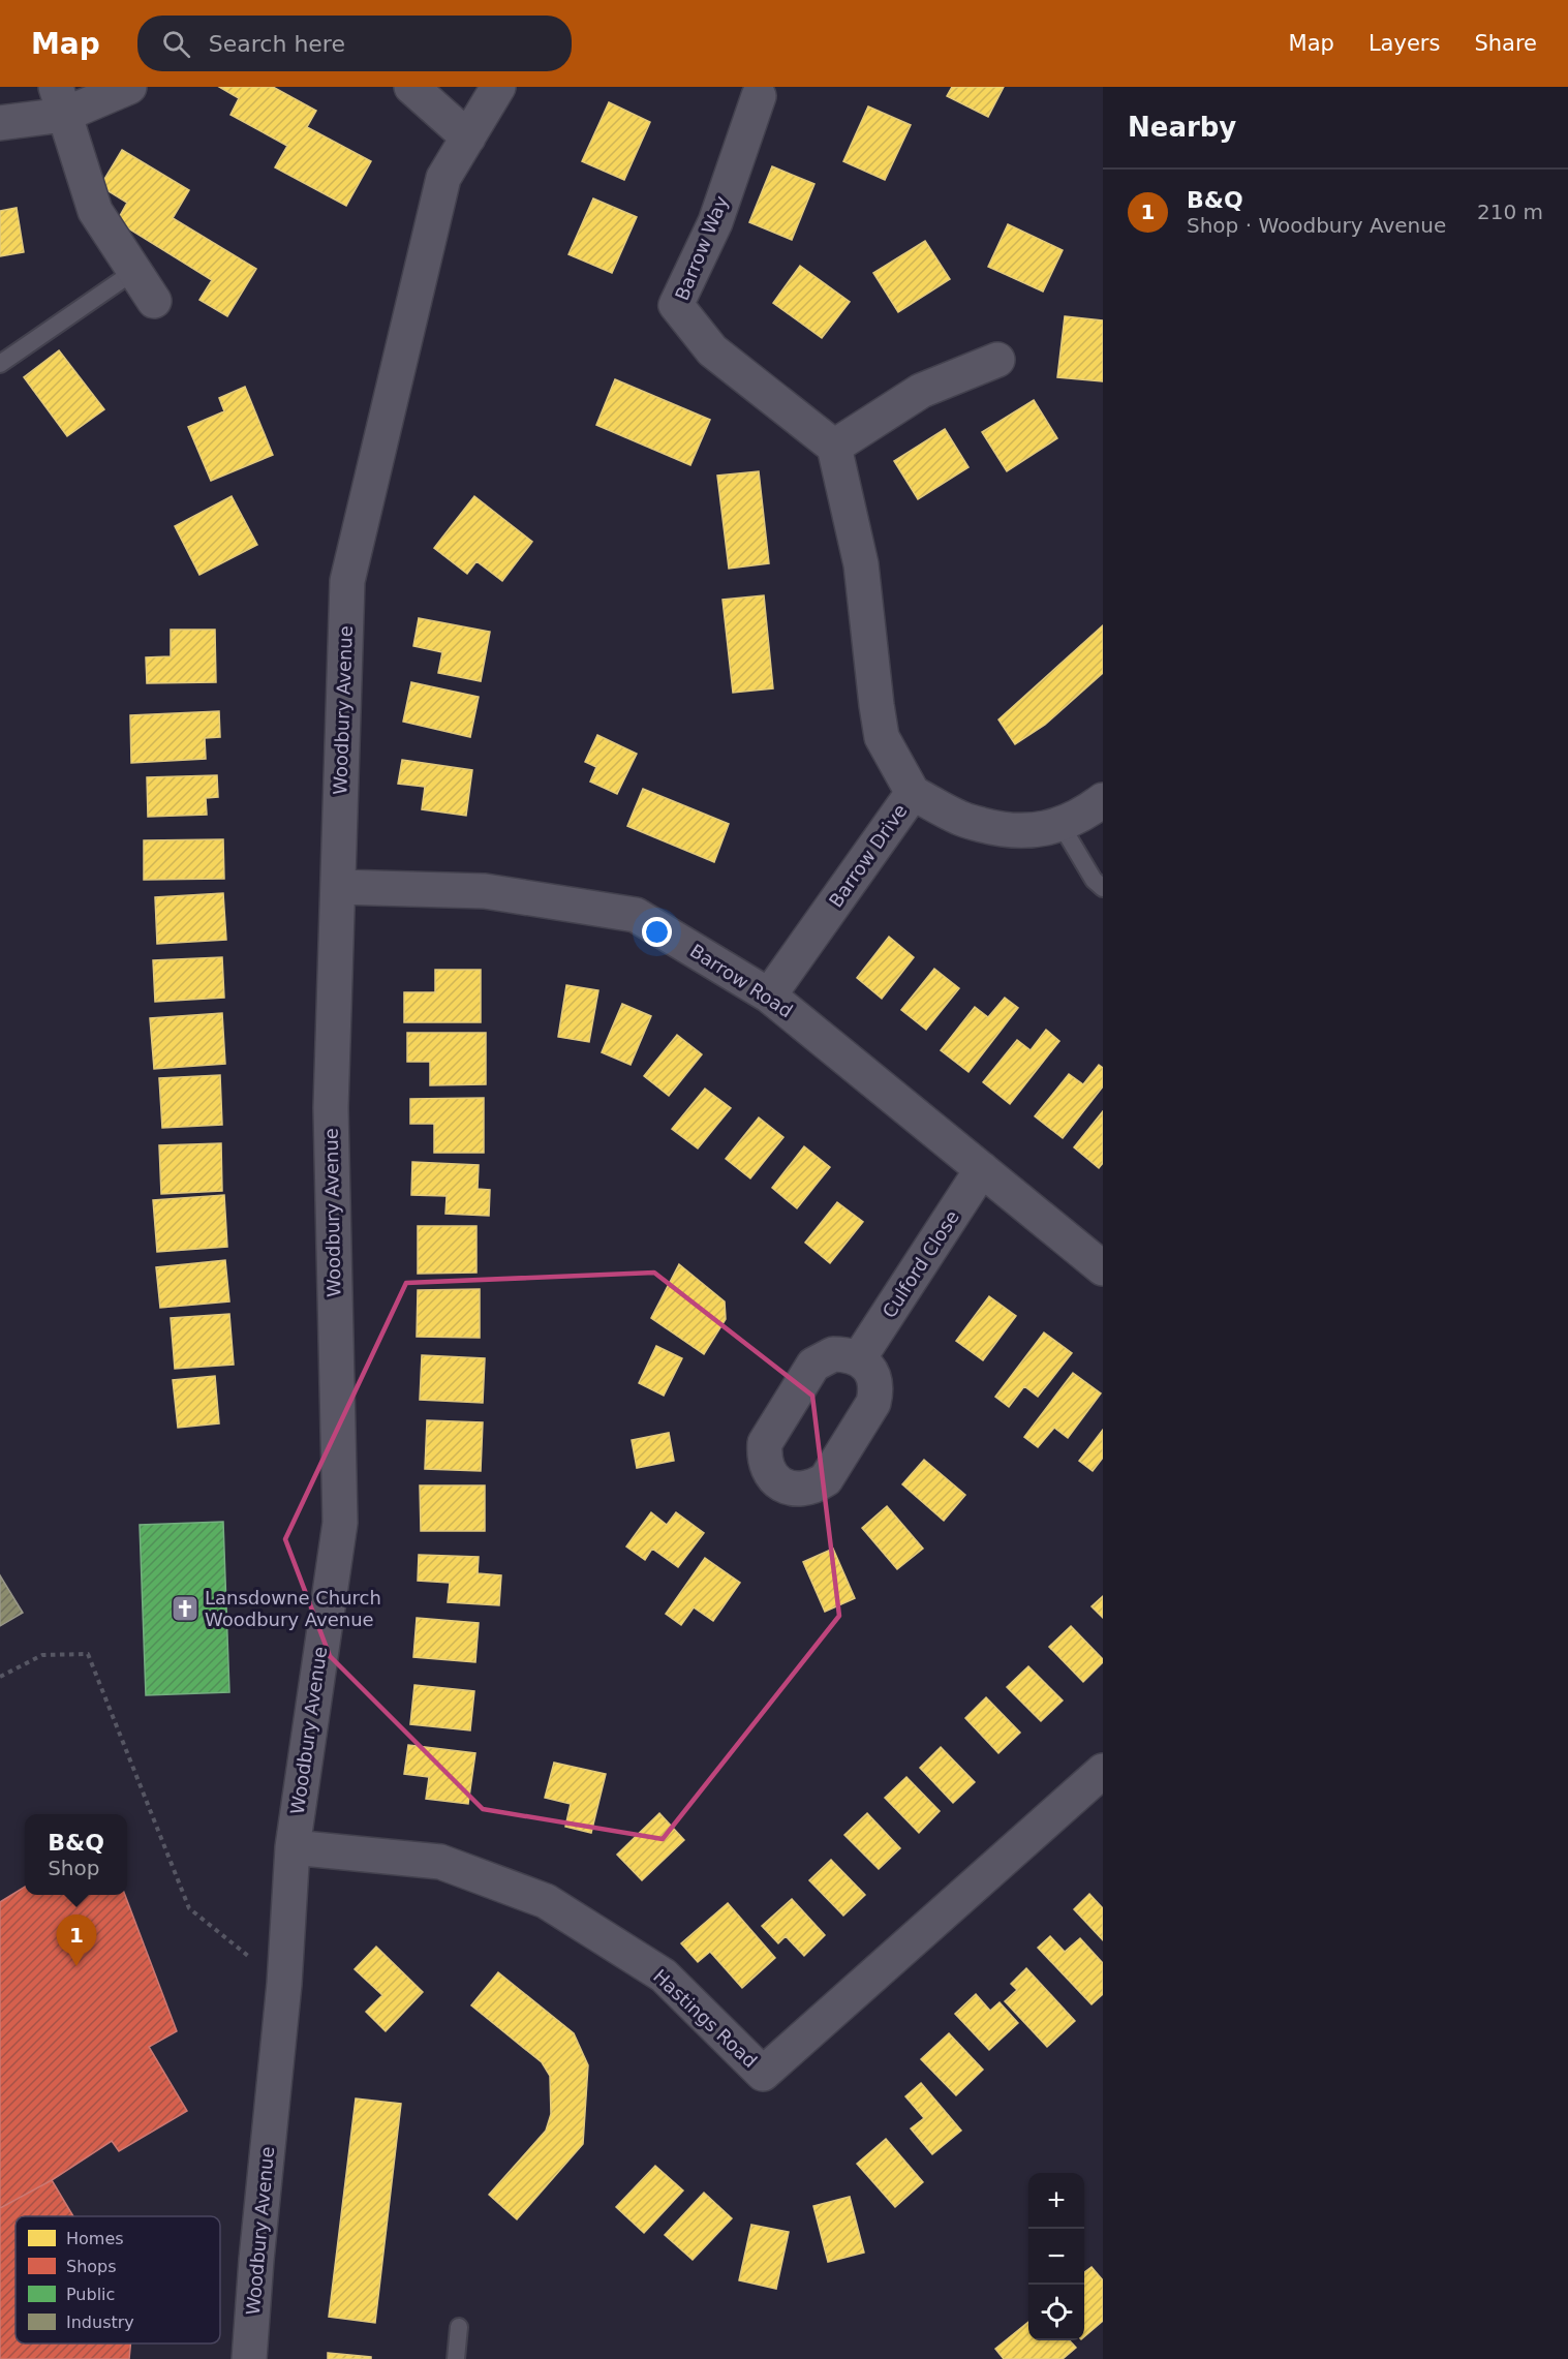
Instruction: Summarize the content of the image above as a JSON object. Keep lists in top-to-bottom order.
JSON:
{
  "streets": {
    "street": [
      "Barrow Way",
      "Woodbury Avenue",
      "Barrow Drive",
      "Barrow Road",
      "Culford Close",
      "Hastings Road"
    ]
  },
  "crossings": [
    ["Woodbury Avenue", "Barrow Road"],
    ["Woodbury Avenue", "Hastings Road"],
    ["Barrow Drive", "Barrow Road"],
    ["Barrow Road", "Culford Close"]
  ],
  "places": {
    "church": ["Lansdowne Church Woodbury Avenue"]
  },
  "legend": [
    "Homes",
    "Shops",
    "Public",
    "Industry"
  ],
  "page": {
    "header": "Map",
    "search": "Search here",
    "nav": ["Map", "Layers", "Share"],
    "heading": "Nearby",
    "list": [
      {
        "mark": "1",
        "name": "B&Q",
        "note": "Shop · Woodbury Avenue",
        "value": "210 m"
      }
    ],
    "popup": ["B&Q", "Shop"],
    "pins": "1",
    "map_buttons": ["+", "−"]
  }
}
